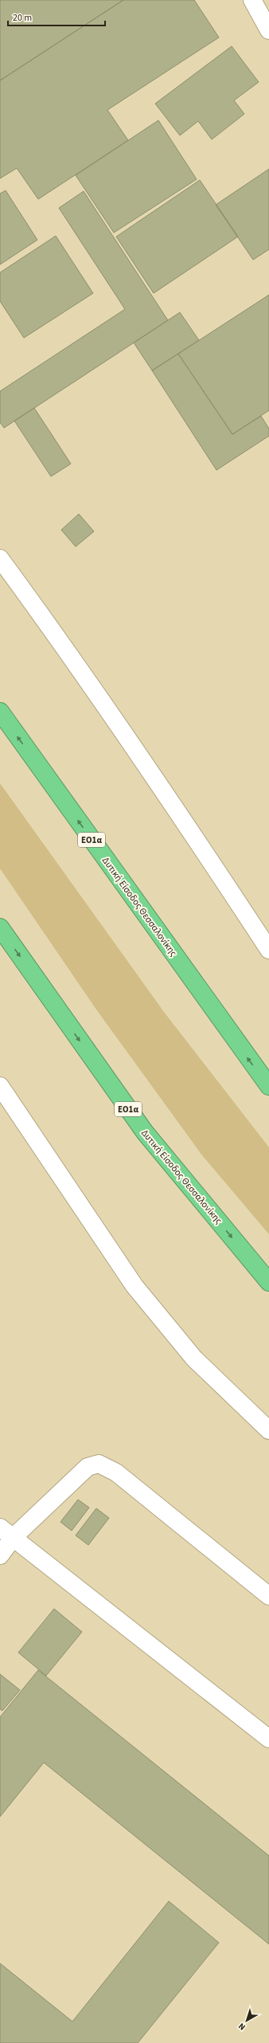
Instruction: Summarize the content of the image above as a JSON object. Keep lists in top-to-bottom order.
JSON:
{
  "streets": {
    "highway": ["ΕΟ1α", "Δυτική Είσοδος Θεσσαλονίκης"]
  },
  "scale_bar": "20 m",
  "north": "bottom left"
}
